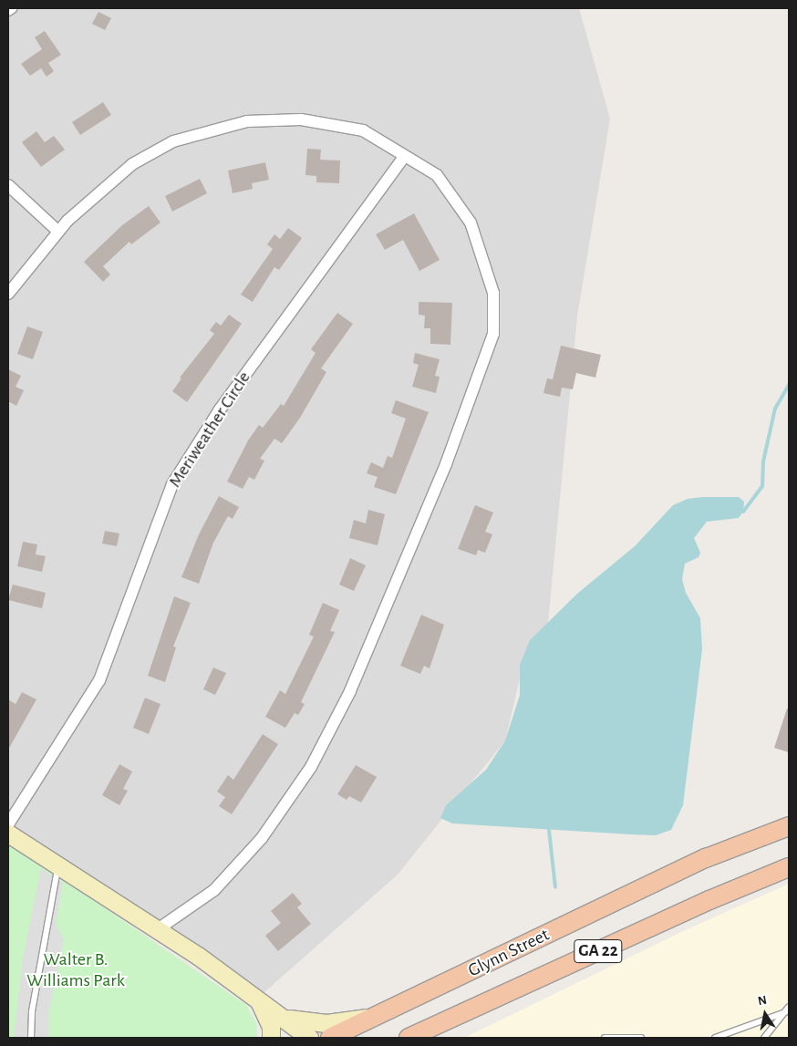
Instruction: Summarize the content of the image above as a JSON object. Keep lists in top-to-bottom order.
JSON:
{
  "streets": {
    "main road": ["GA 22", "Glynn Street"],
    "street": ["Meriweather Circle"]
  },
  "parks": ["Walter B. Williams Park"],
  "north": "top"
}
